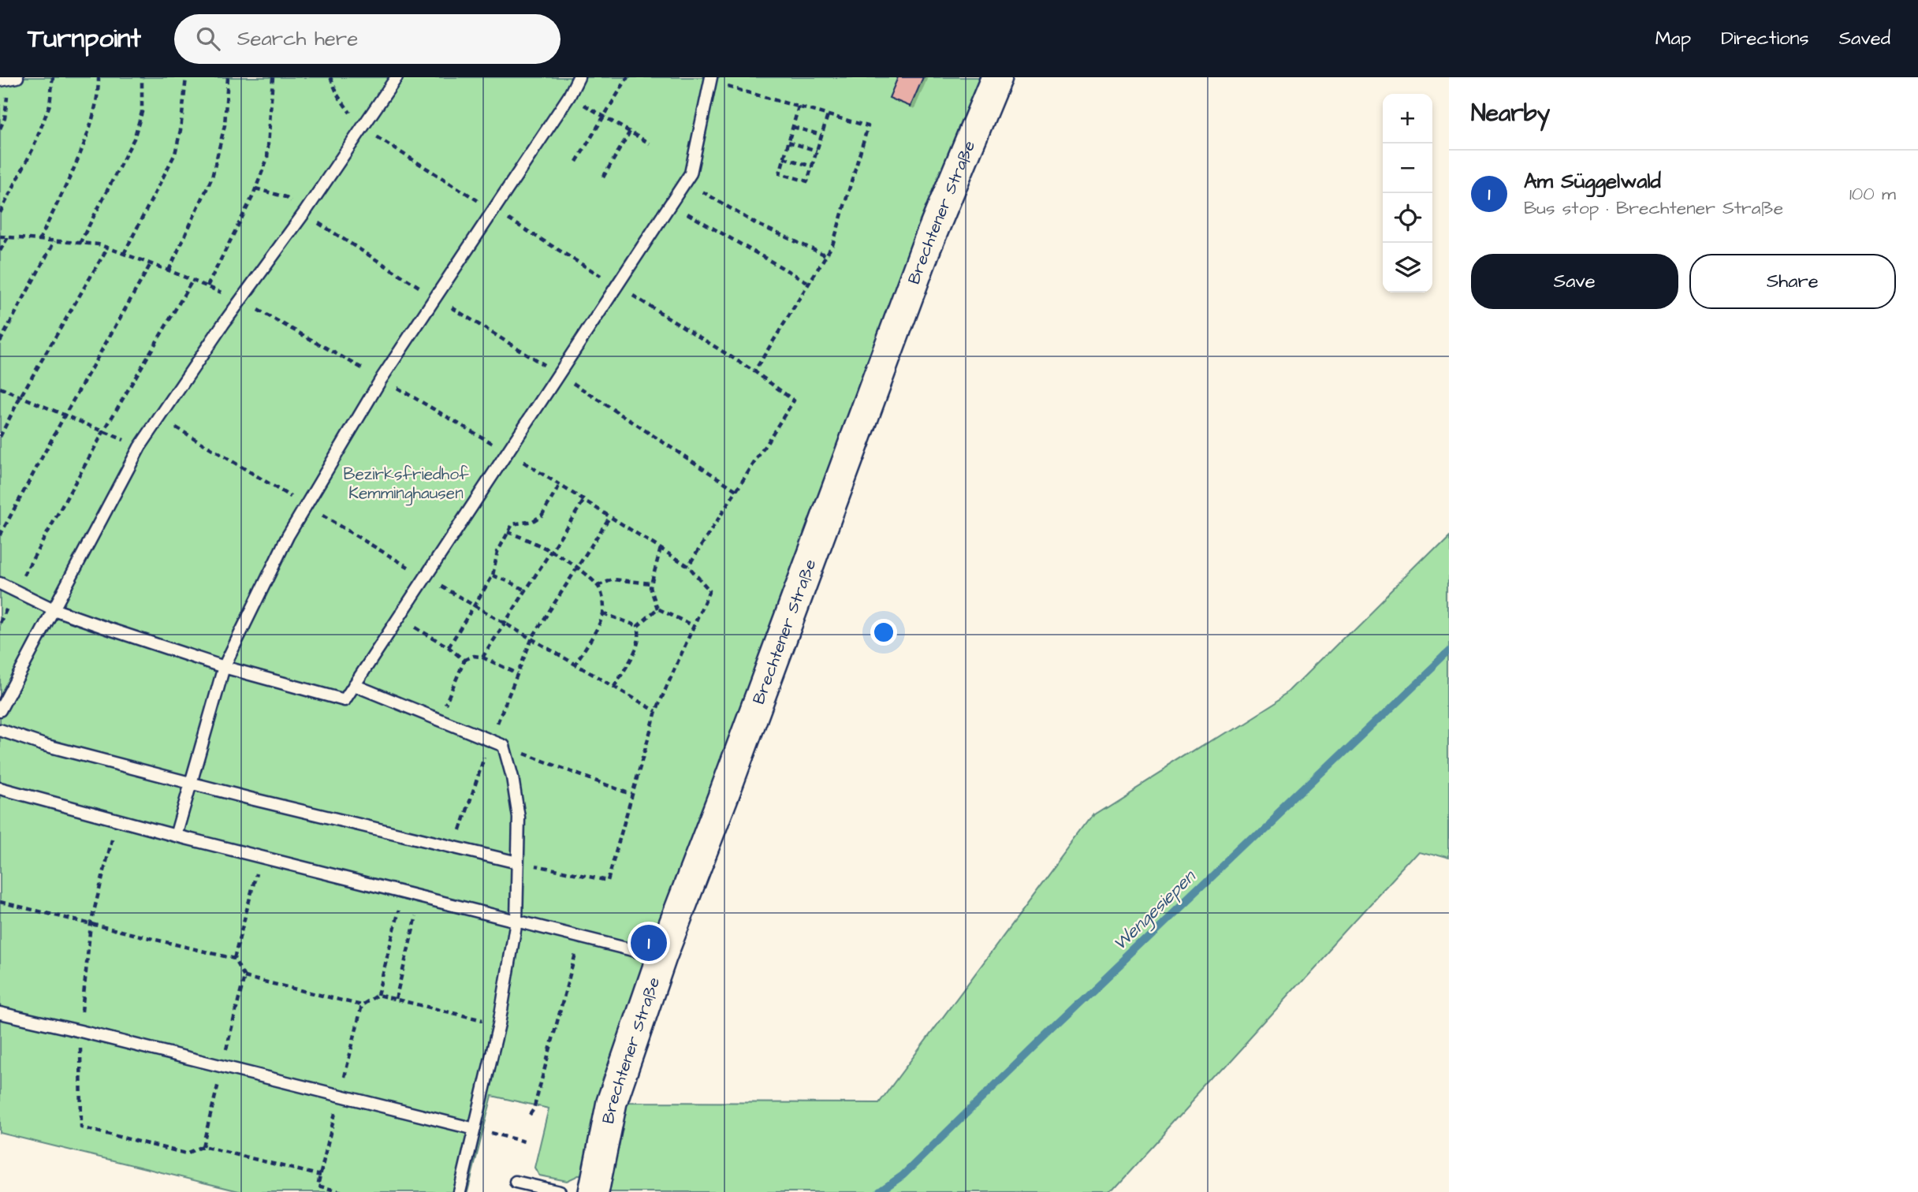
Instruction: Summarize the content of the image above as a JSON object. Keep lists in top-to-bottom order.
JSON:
{
  "streets": {
    "street": ["Brechtener Straße"]
  },
  "water": ["Wengesiepen"],
  "parks": ["Bezirksfriedhof Kemminghausen"],
  "page": {
    "header": "Turnpoint",
    "search": "Search here",
    "nav": ["Map", "Directions", "Saved"],
    "heading": "Nearby",
    "map_buttons": ["+", "−"],
    "list": [
      {
        "mark": "1",
        "name": "Am Süggelwald",
        "note": "Bus stop · Brechtener Straße",
        "value": "100 m"
      }
    ],
    "buttons": ["Save", "Share"],
    "pins": "1"
  }
}
